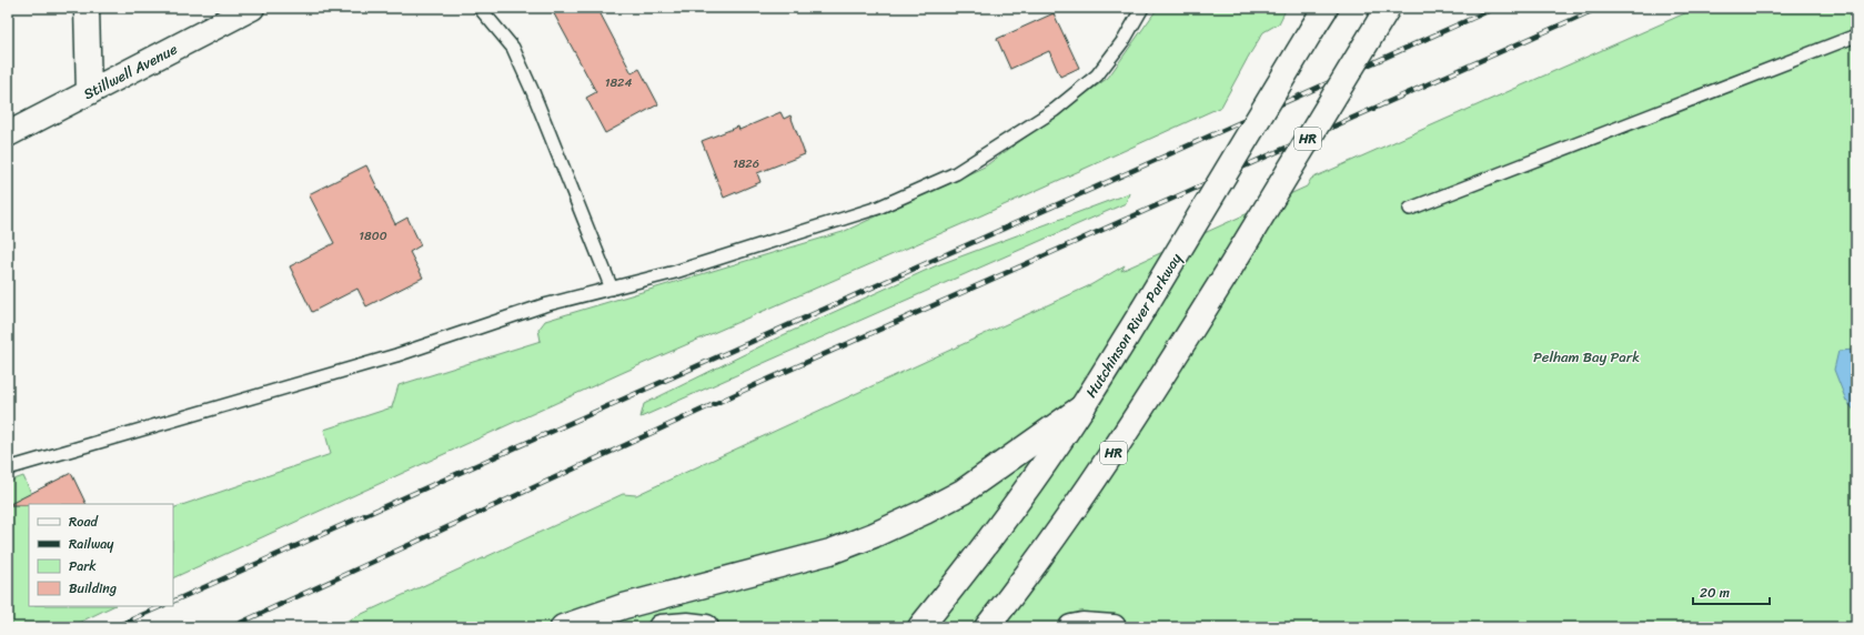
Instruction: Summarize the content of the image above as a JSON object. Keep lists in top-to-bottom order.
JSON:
{
  "streets": {
    "main road": ["Stillwell Avenue", "HR", "Hutchinson River Parkway"]
  },
  "parks": ["Pelham Bay Park"],
  "house_numbers": ["1824", "1826", "1800"],
  "legend": [
    "Road",
    "Railway",
    "Park",
    "Building"
  ],
  "scale_bar": "20 m"
}
